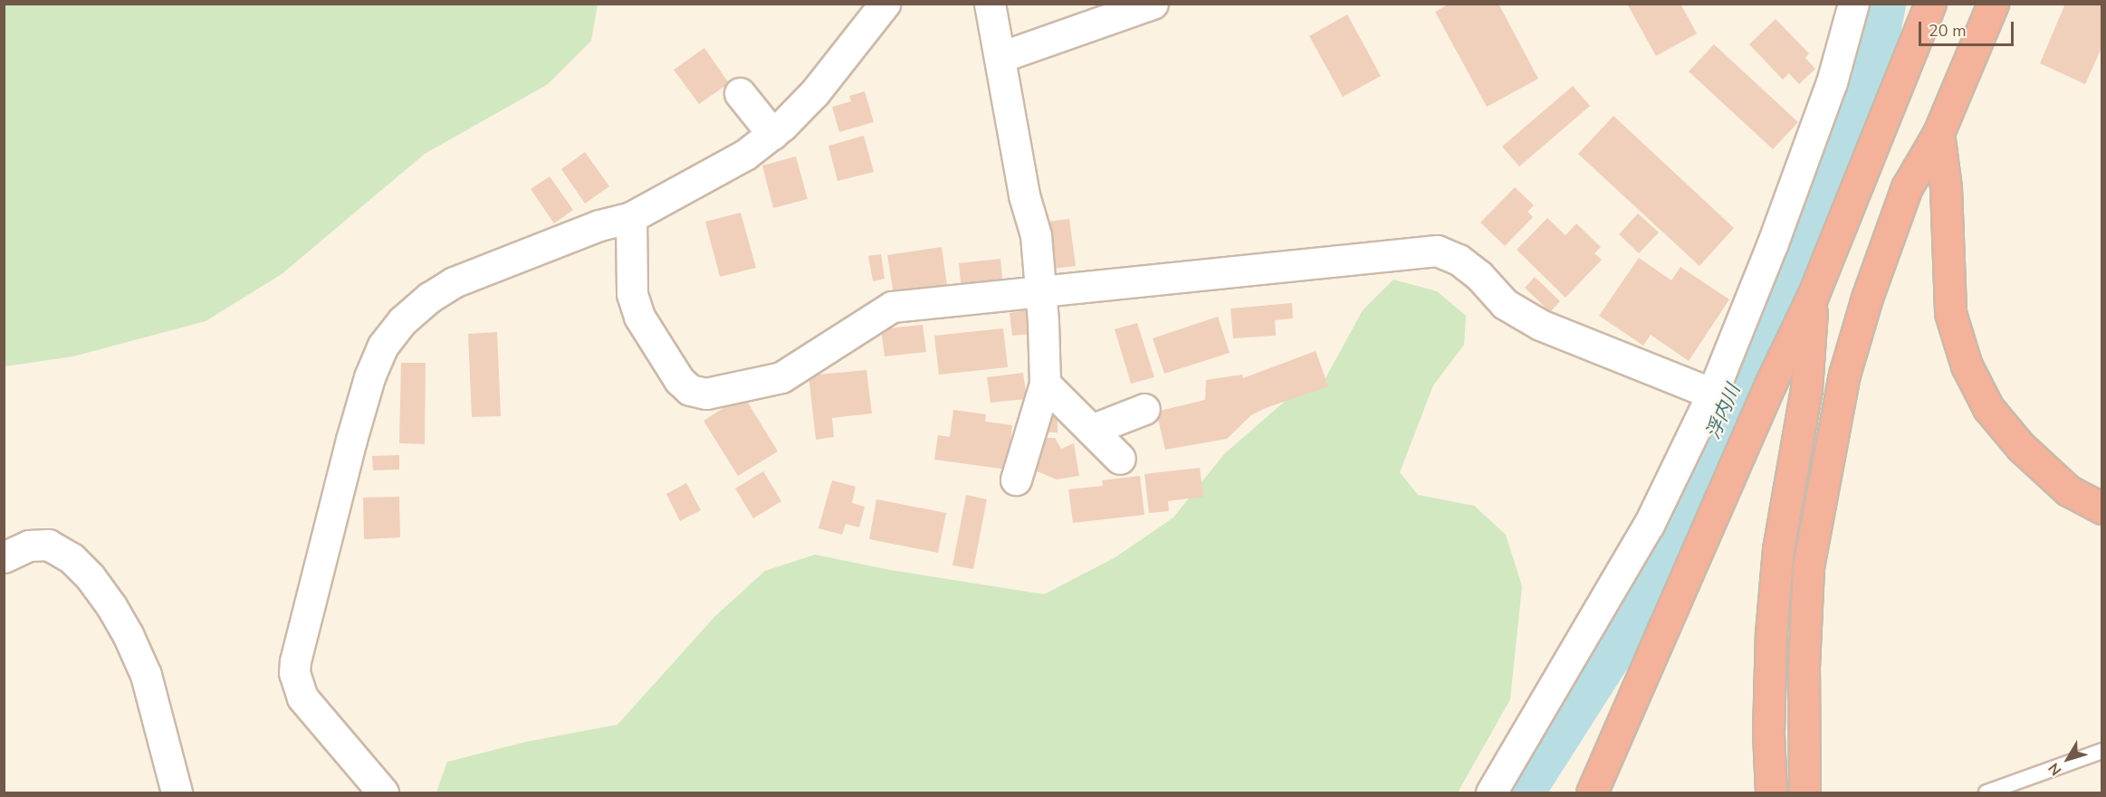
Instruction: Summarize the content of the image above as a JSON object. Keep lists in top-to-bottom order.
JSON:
{
  "water": ["浮内川"],
  "scale_bar": "20 m",
  "north": "bottom left"
}
